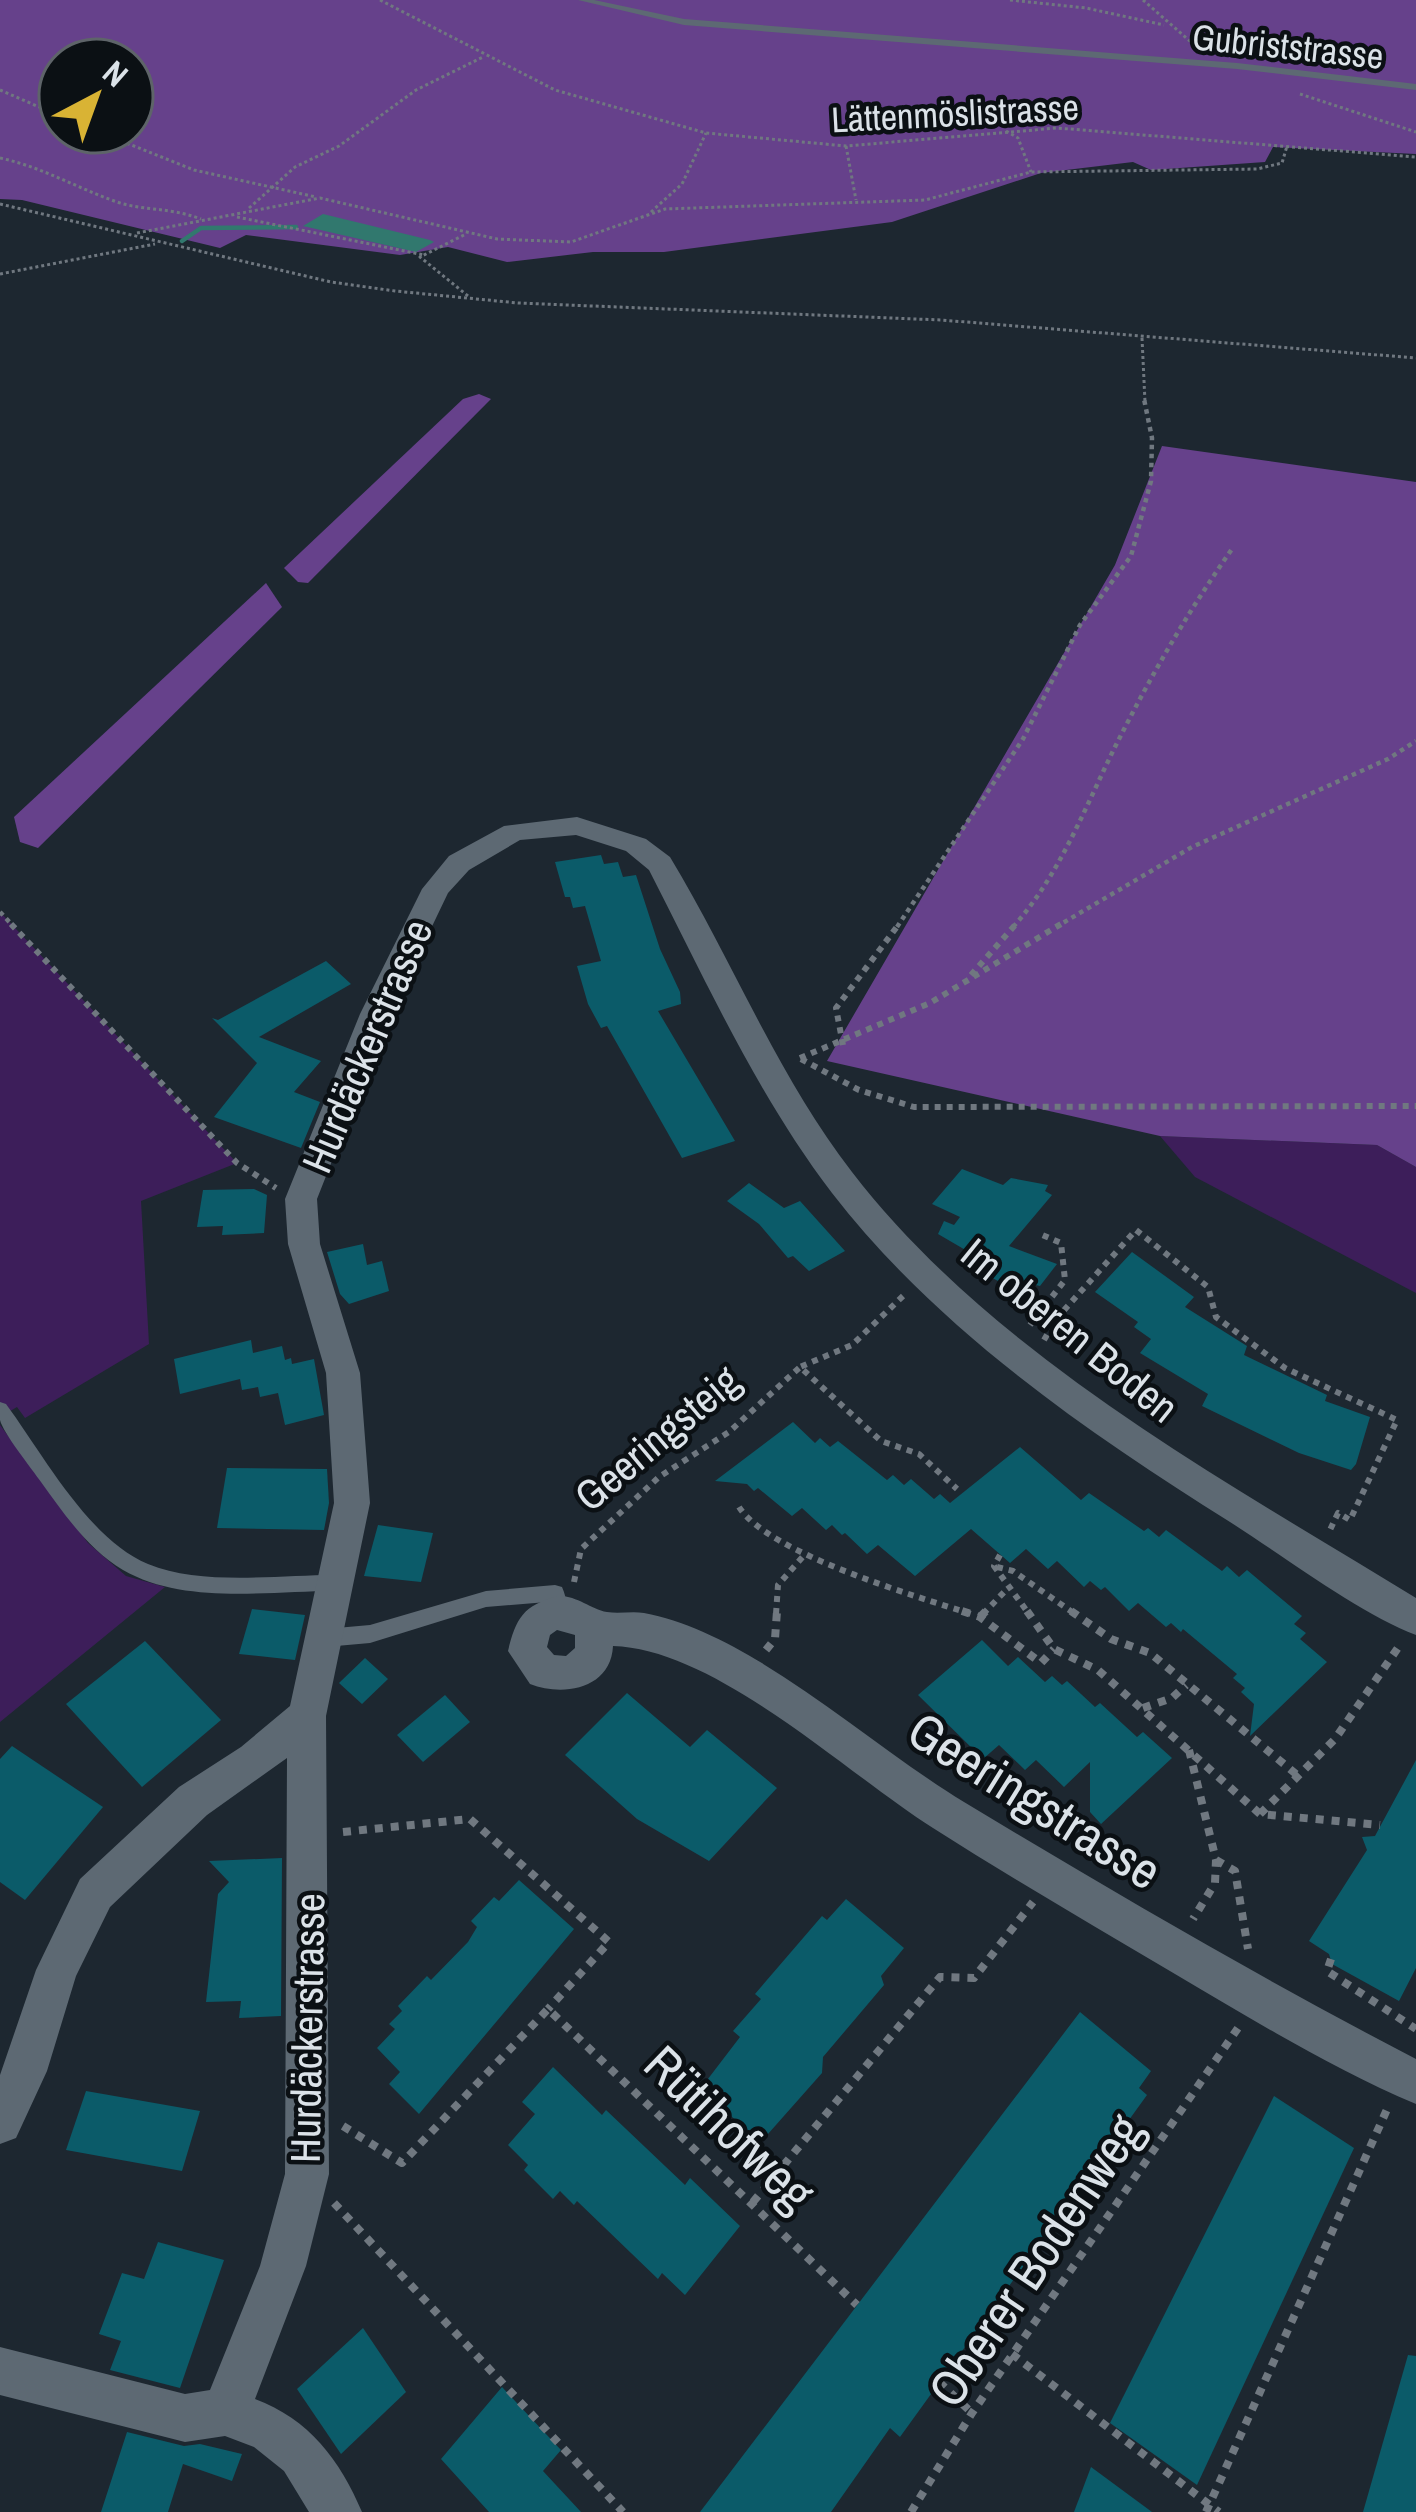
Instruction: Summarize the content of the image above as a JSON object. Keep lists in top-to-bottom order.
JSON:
{
  "streets": {
    "street": ["Hurdäckerstrasse", "Im oberen Boden", "Geeringstrasse"],
    "lane": ["Gubriststrasse"],
    "path": [
      "Lättenmöslistrasse",
      "Geeringsteig",
      "Rütihofweg",
      "Oberer Bodenweg"
    ]
  },
  "crossings": [
    ["Hurdäckerstrasse", "Im oberen Boden"]
  ],
  "north": "top right"
}
